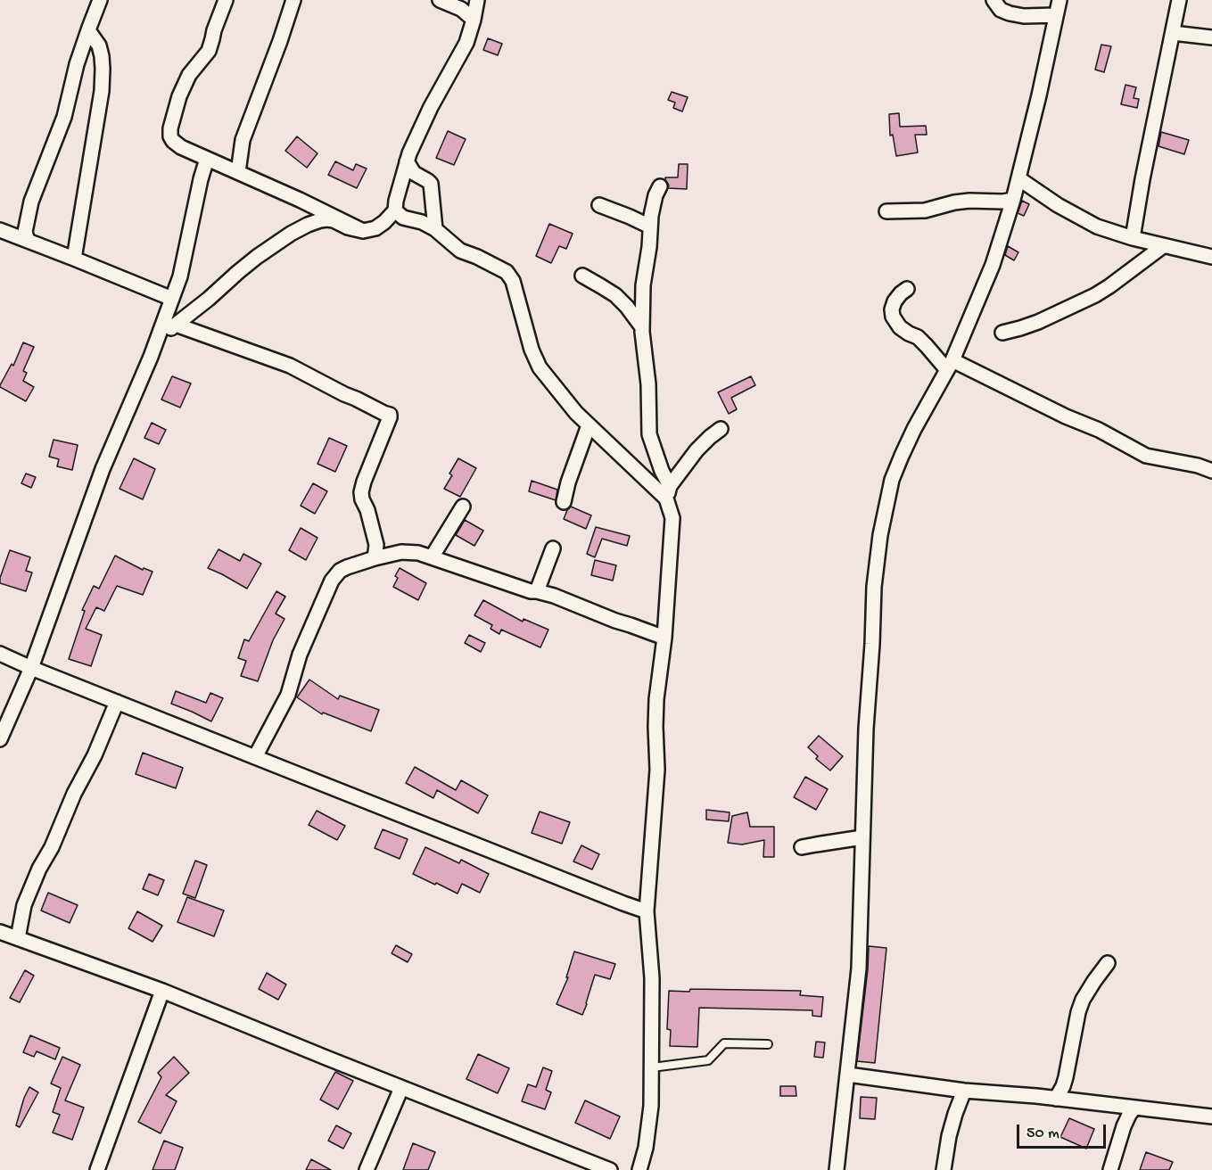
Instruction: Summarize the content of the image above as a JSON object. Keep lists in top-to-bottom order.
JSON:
{
  "scale_bar": "50 m"
}
